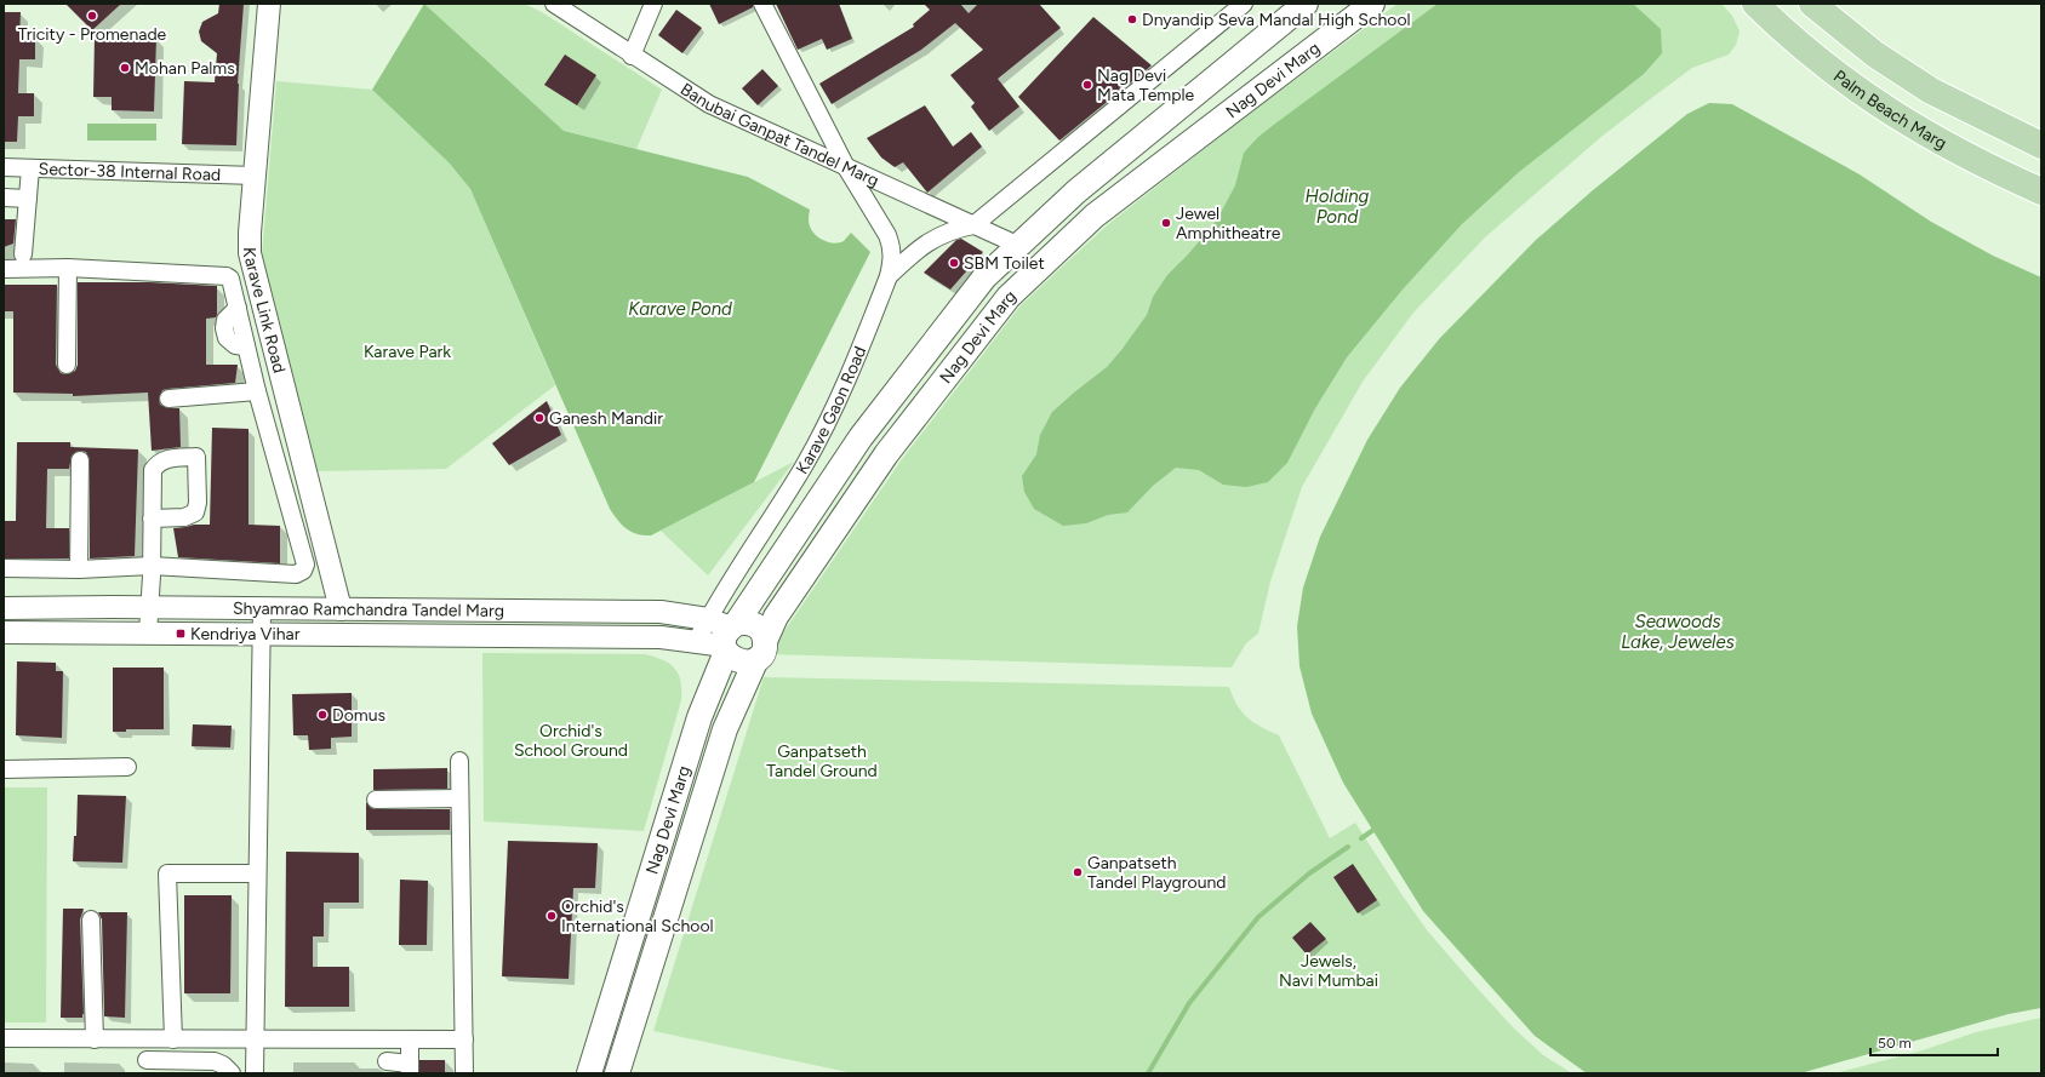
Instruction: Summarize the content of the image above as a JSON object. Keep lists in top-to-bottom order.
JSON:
{
  "streets": {
    "main road": ["Nag Devi Marg", "Palm Beach Marg"],
    "street": [
      "Banubai Ganpat Tandel Marg",
      "Sector-38 Internal Road",
      "Karave Link Road",
      "Karave Gaon Road",
      "Shyamrao Ramchandra Tandel Marg"
    ]
  },
  "crossings": [
    ["Nag Devi Marg", "Banubai Ganpat Tandel Marg"],
    ["Nag Devi Marg", "Shyamrao Ramchandra Tandel Marg"],
    ["Banubai Ganpat Tandel Marg", "Karave Gaon Road"],
    ["Sector-38 Internal Road", "Karave Link Road"],
    ["Karave Link Road", "Shyamrao Ramchandra Tandel Marg"],
    ["Karave Gaon Road", "Shyamrao Ramchandra Tandel Marg"]
  ],
  "water": ["Holding Pond", "Karave Pond", "Seawoods Lake, Jeweles"],
  "parks": [
    "Karave Park",
    "Orchid's School Ground",
    "Ganpatseth Tandel Ground",
    "Jewels, Navi Mumbai"
  ],
  "places": {
    "other": [
      "Tricity - Promenade",
      "Dnyandip Seva Mandal High School",
      "Mohan Palms",
      "Nag Devi Mata Temple",
      "Jewel Amphitheatre",
      "SBM Toilet",
      "Ganesh Mandir",
      "Domus",
      "Ganpatseth Tandel Playground",
      "Orchid's International School"
    ],
    "transit": ["Kendriya Vihar"]
  },
  "scale_bar": "50 m"
}
